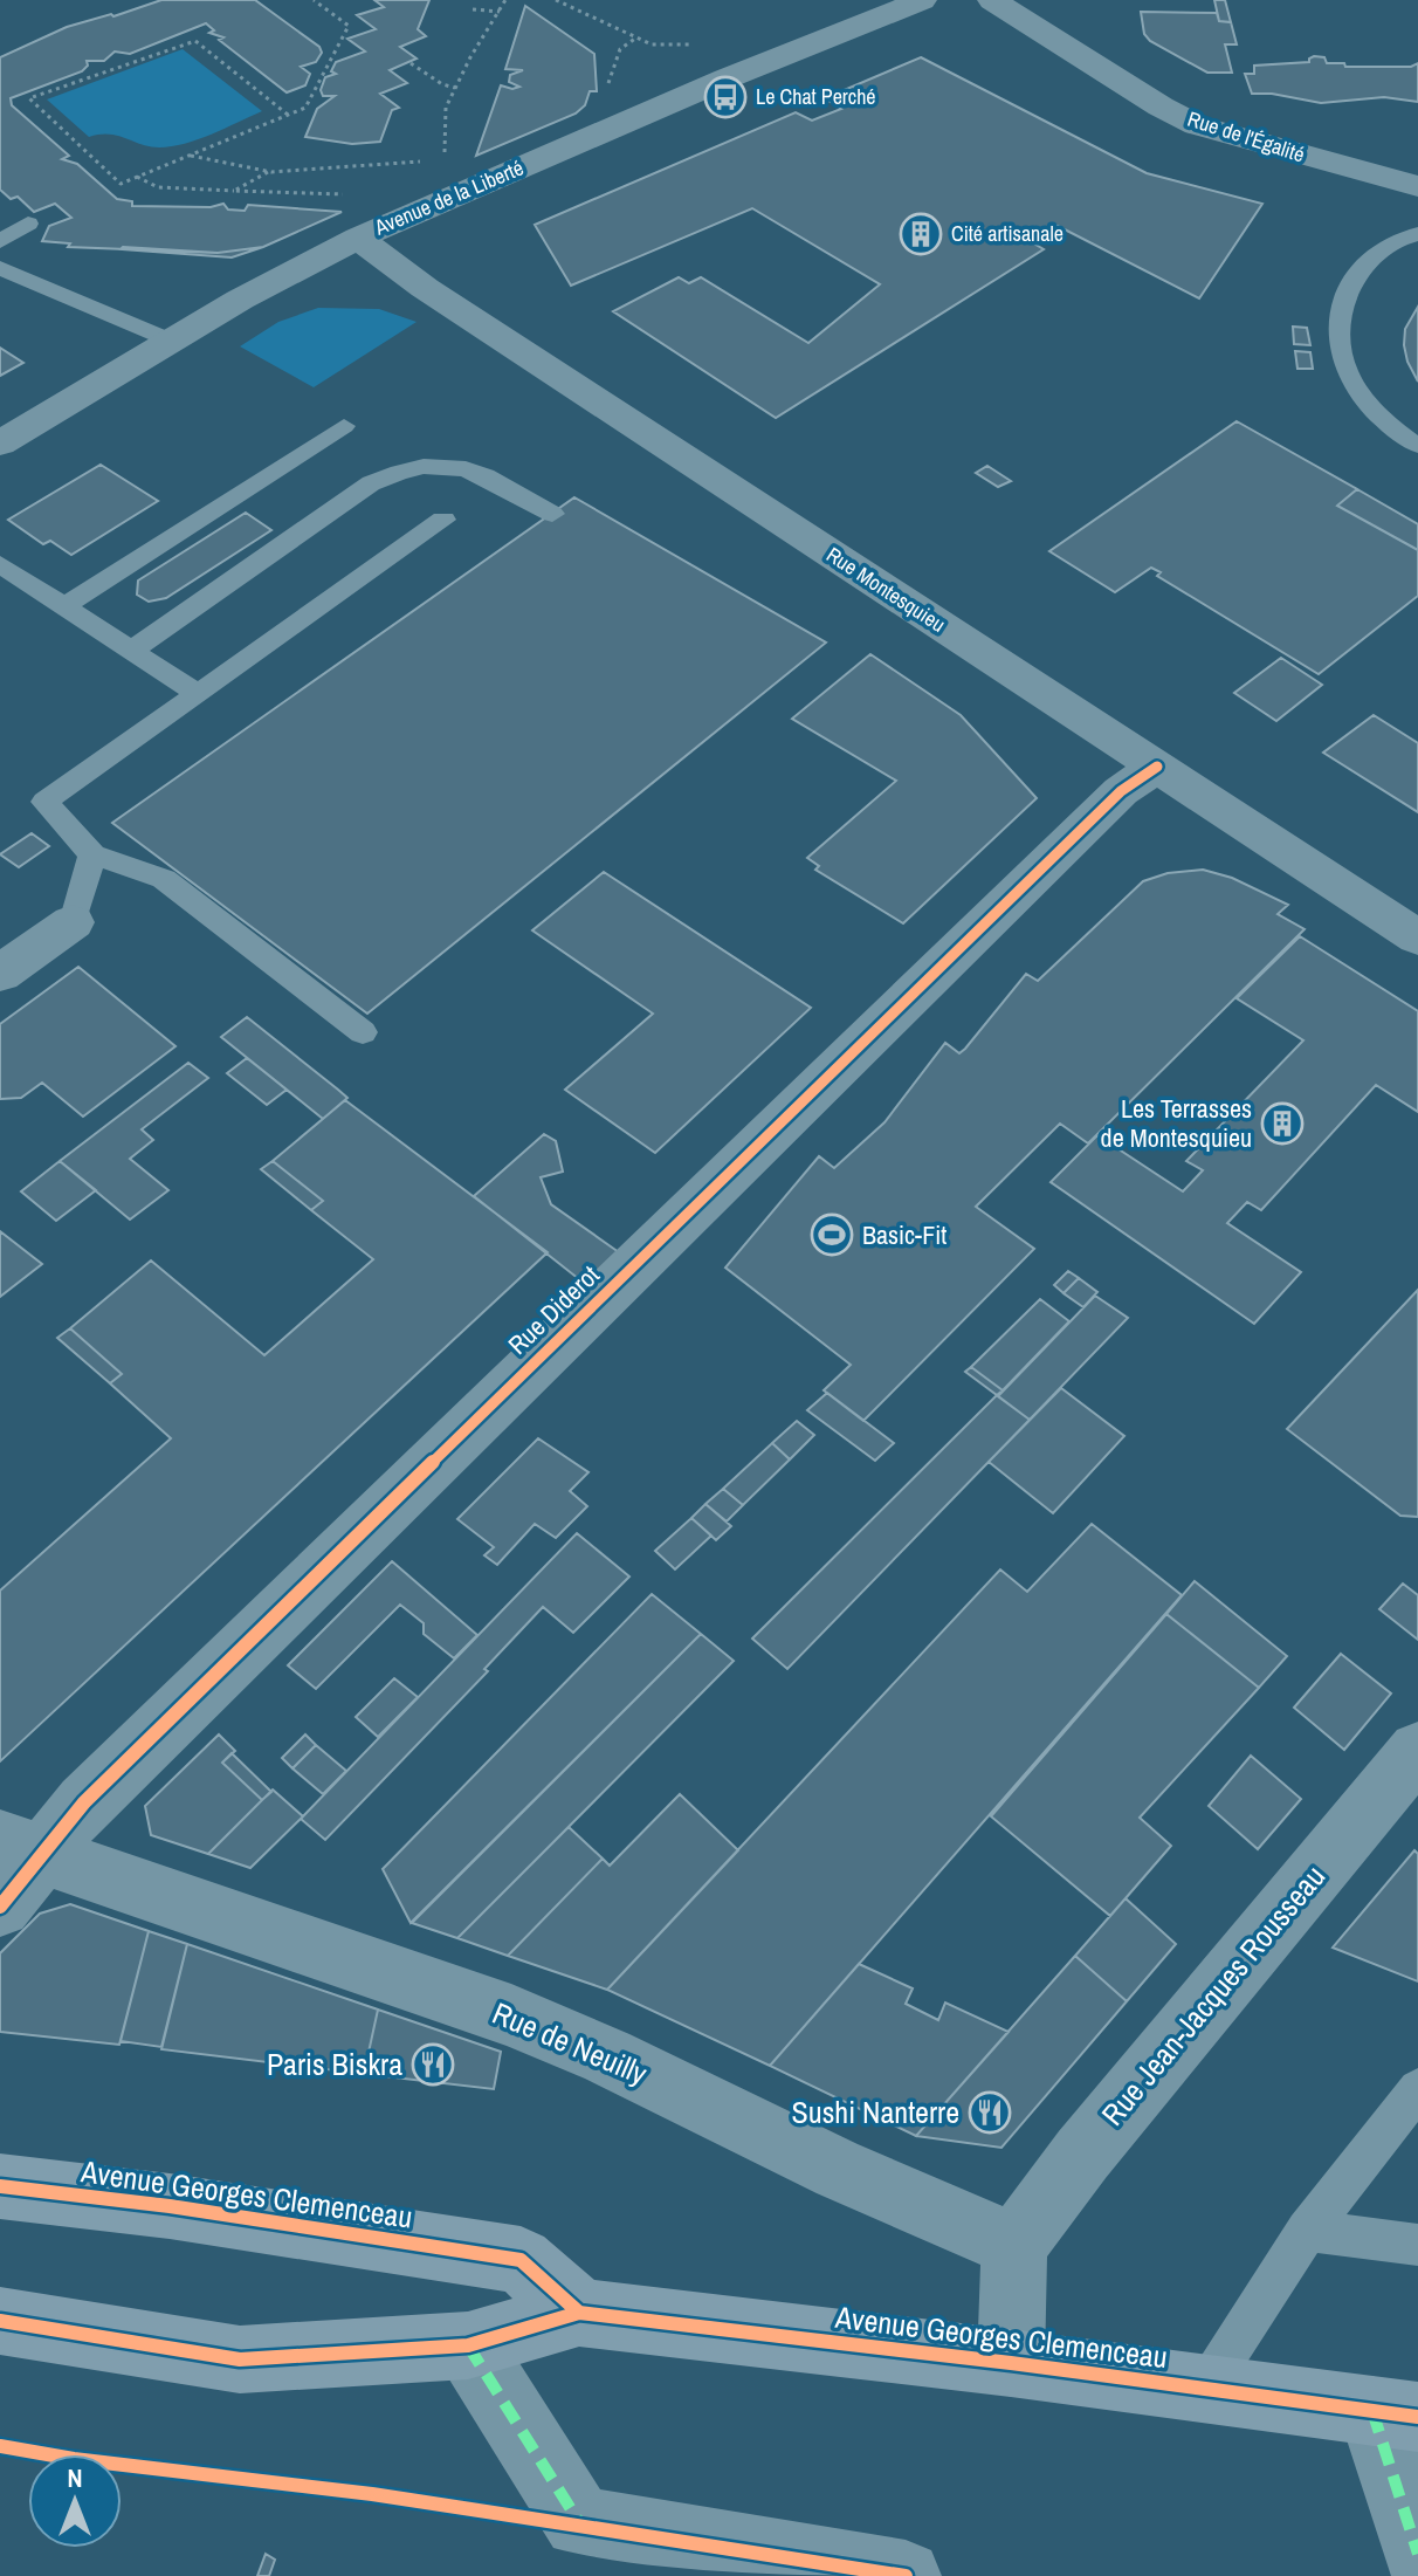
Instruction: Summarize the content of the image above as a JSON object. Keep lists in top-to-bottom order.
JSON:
{
  "streets": {
    "main road": ["Avenue Georges Clemenceau"],
    "street": [
      "Rue de l'Égalité",
      "Avenue de la Liberté",
      "Rue Montesquieu",
      "Rue Diderot",
      "Rue Jean-Jacques Rousseau",
      "Rue de Neuilly"
    ]
  },
  "crossings": [
    ["Avenue de la Liberté", "Rue Montesquieu"],
    ["Rue Montesquieu", "Rue Diderot"],
    ["Rue Diderot", "Rue de Neuilly"],
    ["Rue Jean-Jacques Rousseau", "Rue de Neuilly"]
  ],
  "places": {
    "bus stop": ["Le Chat Perché"],
    "building": ["Cité artisanale", "Les Terrasses de Montesquieu"],
    "sports": ["Basic-Fit"],
    "restaurant": ["Paris Biskra", "Sushi Nanterre"]
  },
  "north": "top"
}
